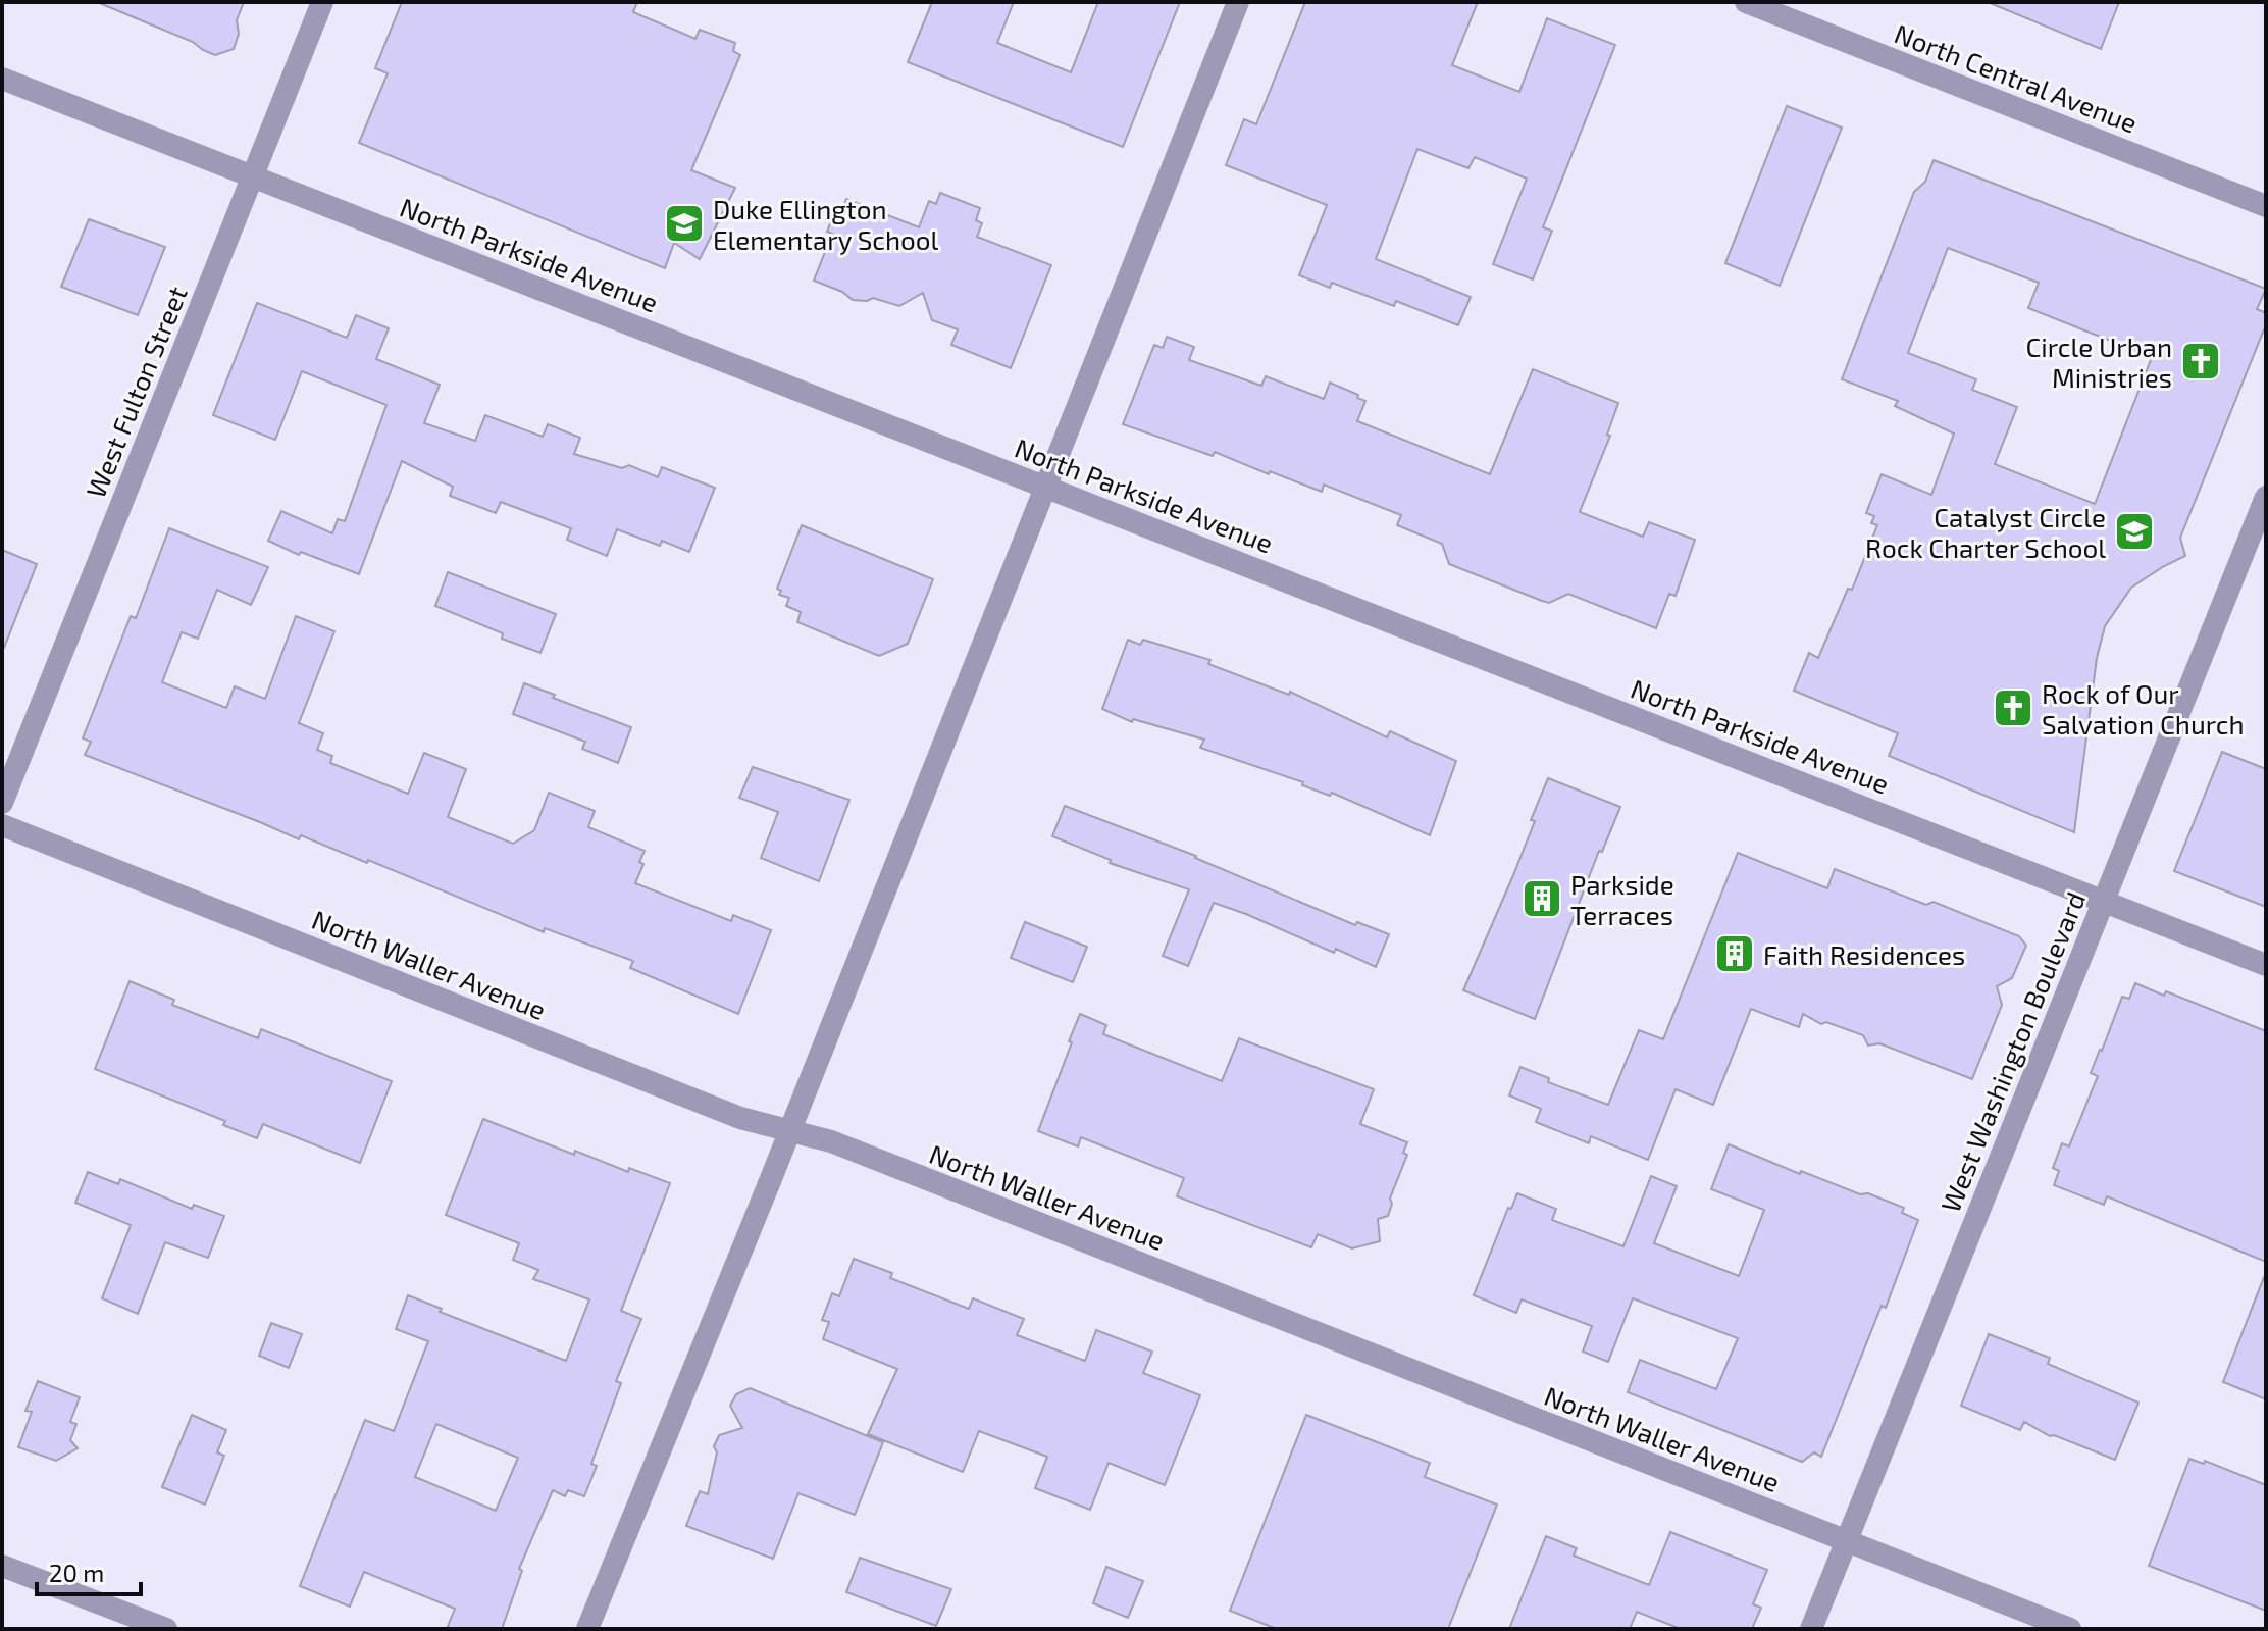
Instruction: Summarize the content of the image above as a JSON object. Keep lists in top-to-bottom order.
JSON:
{
  "streets": {
    "street": [
      "North Central Avenue",
      "North Parkside Avenue",
      "West Fulton Street",
      "North Waller Avenue",
      "West Washington Boulevard"
    ]
  },
  "crossings": [
    ["North Parkside Avenue", "West Fulton Street"],
    ["North Parkside Avenue", "West Washington Boulevard"],
    ["North Waller Avenue", "West Washington Boulevard"]
  ],
  "places": {
    "school or university": ["Duke Ellington Elementary School", "Catalyst Circle Rock Charter School"],
    "church": ["Circle Urban Ministries", "Rock of Our Salvation Church"],
    "building": ["Parkside Terraces", "Faith Residences"]
  },
  "scale_bar": "20 m"
}
